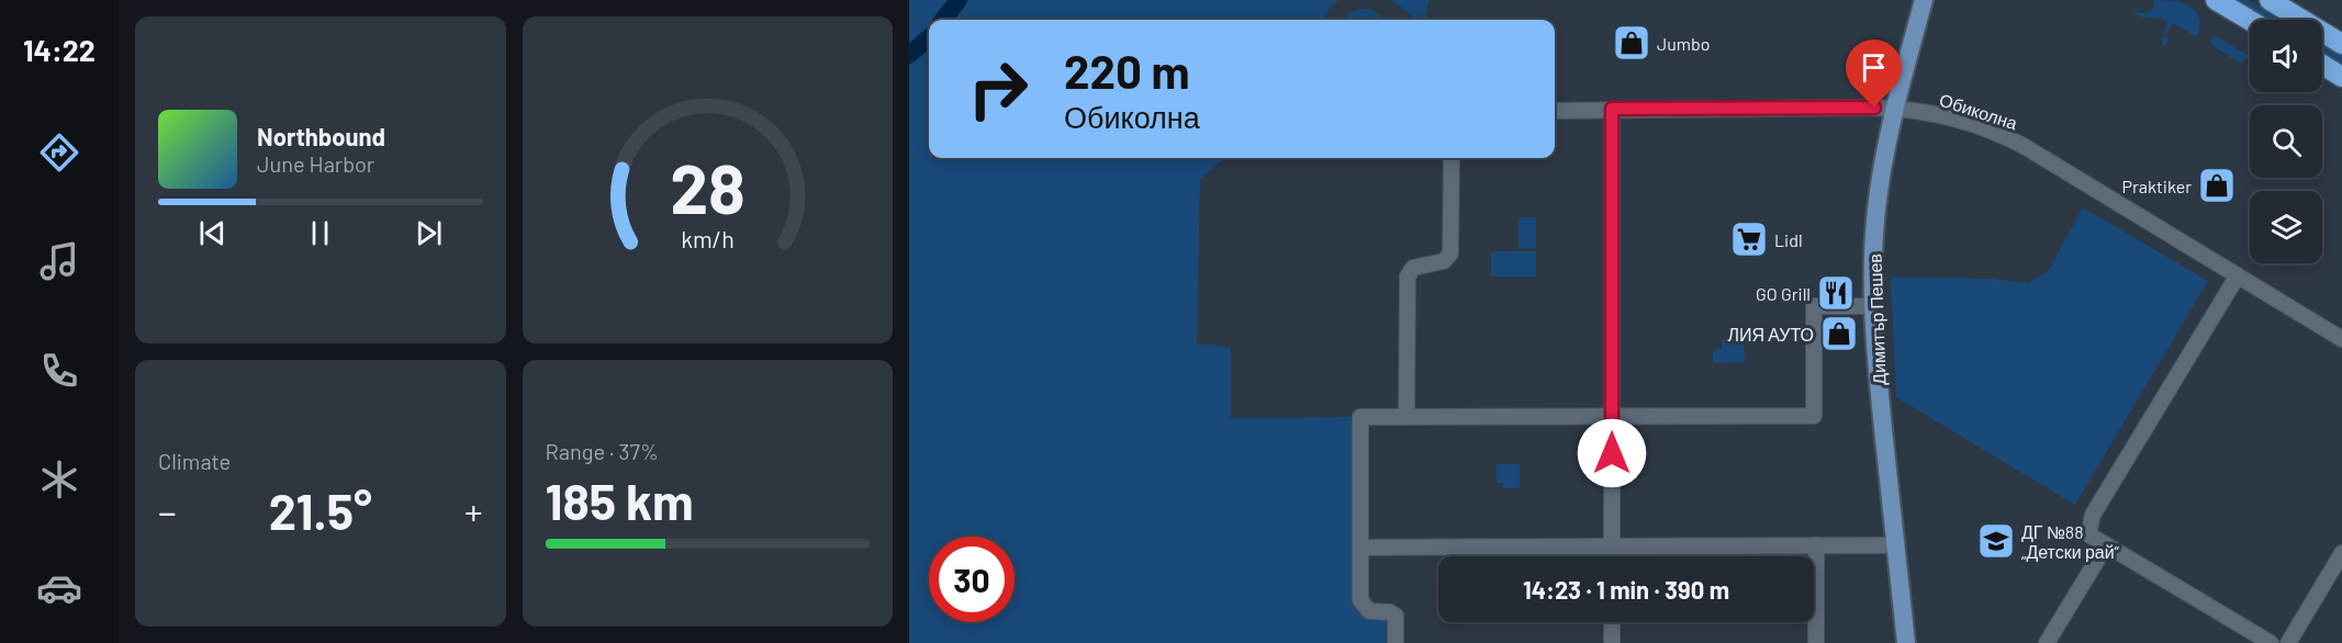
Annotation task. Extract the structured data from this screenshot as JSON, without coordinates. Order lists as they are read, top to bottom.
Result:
{
  "streets": {
    "main road": ["Димитър Пешев"],
    "street": ["Обиколна"]
  },
  "crossings": [
    ["Обиколна", "Димитър Пешев"]
  ],
  "places": {
    "shop": ["Jumbo", "Praktiker", "ЛИЯ АУТО"],
    "supermarket": ["Lidl"],
    "restaurant": ["GO Grill"],
    "school or university": ["ДГ №88 „Детски рай“"]
  },
  "page": {
    "tabs": "14:22",
    "turn": ["220 m", "Обиколна"],
    "song": ["Northbound", "June Harbor"],
    "tile": [
      "Climate",
      ["Range · 37%", "185 km"]
    ],
    "heat": ["−", "21.5°", "+"],
    "limit": "30",
    "trip": "14:23 · 1 min · 390 m",
    "gauge": ["28", "km/h"]
  }
}
